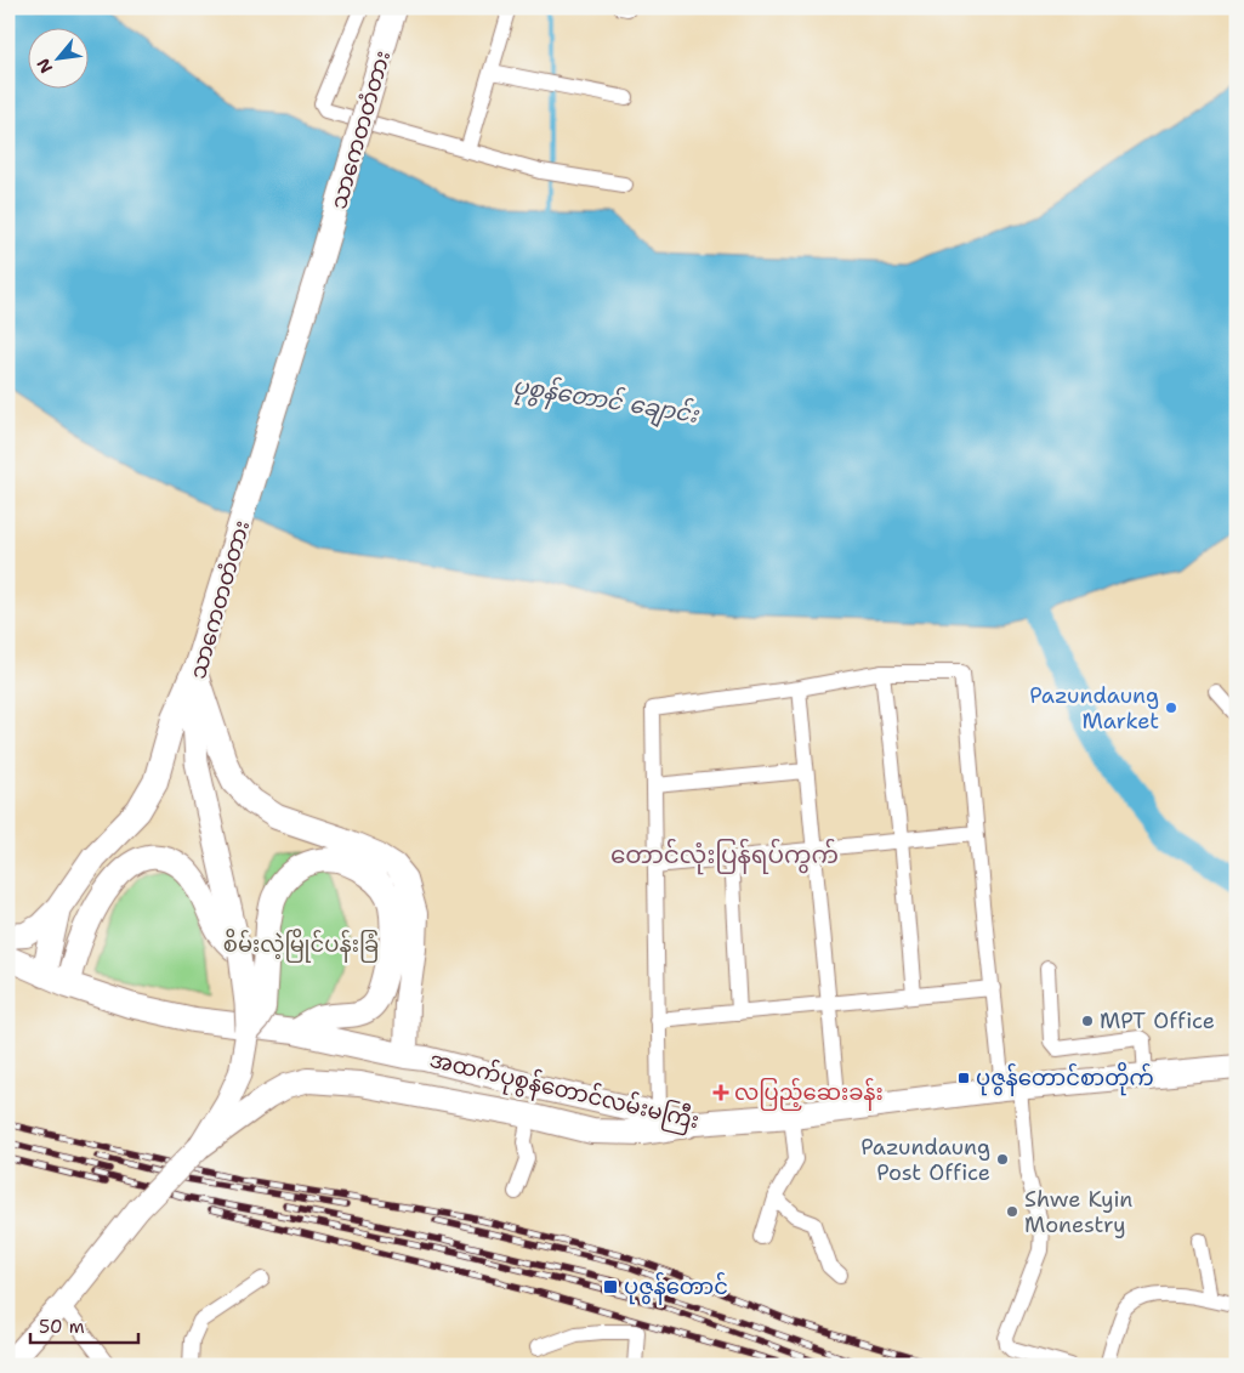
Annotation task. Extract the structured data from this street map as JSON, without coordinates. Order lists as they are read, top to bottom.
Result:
{
  "streets": {
    "main road": ["သာကေတတံတား", "အထက်ပုစွန်တောင်လမ်းမကြီး"]
  },
  "districts": ["တောင်လုံးပြန်ရပ်ကွက်"],
  "water": ["ပုစွန်တောင် ချောင်း"],
  "parks": ["စိမ်းလဲ့မြိုင်ပန်းခြံ"],
  "places": {
    "other": [
      "Pazundaung Market",
      "MPT Office",
      "Pazundaung Post Office",
      "Shwe Kyin Monestry"
    ],
    "transit": ["ပုဇွန်တောင်စာတိုက်", "ပုဇွန်တောင်"],
    "health": ["လပြည့်ဆေးခန်း"]
  },
  "scale_bar": "50 m",
  "north": "bottom left"
}
